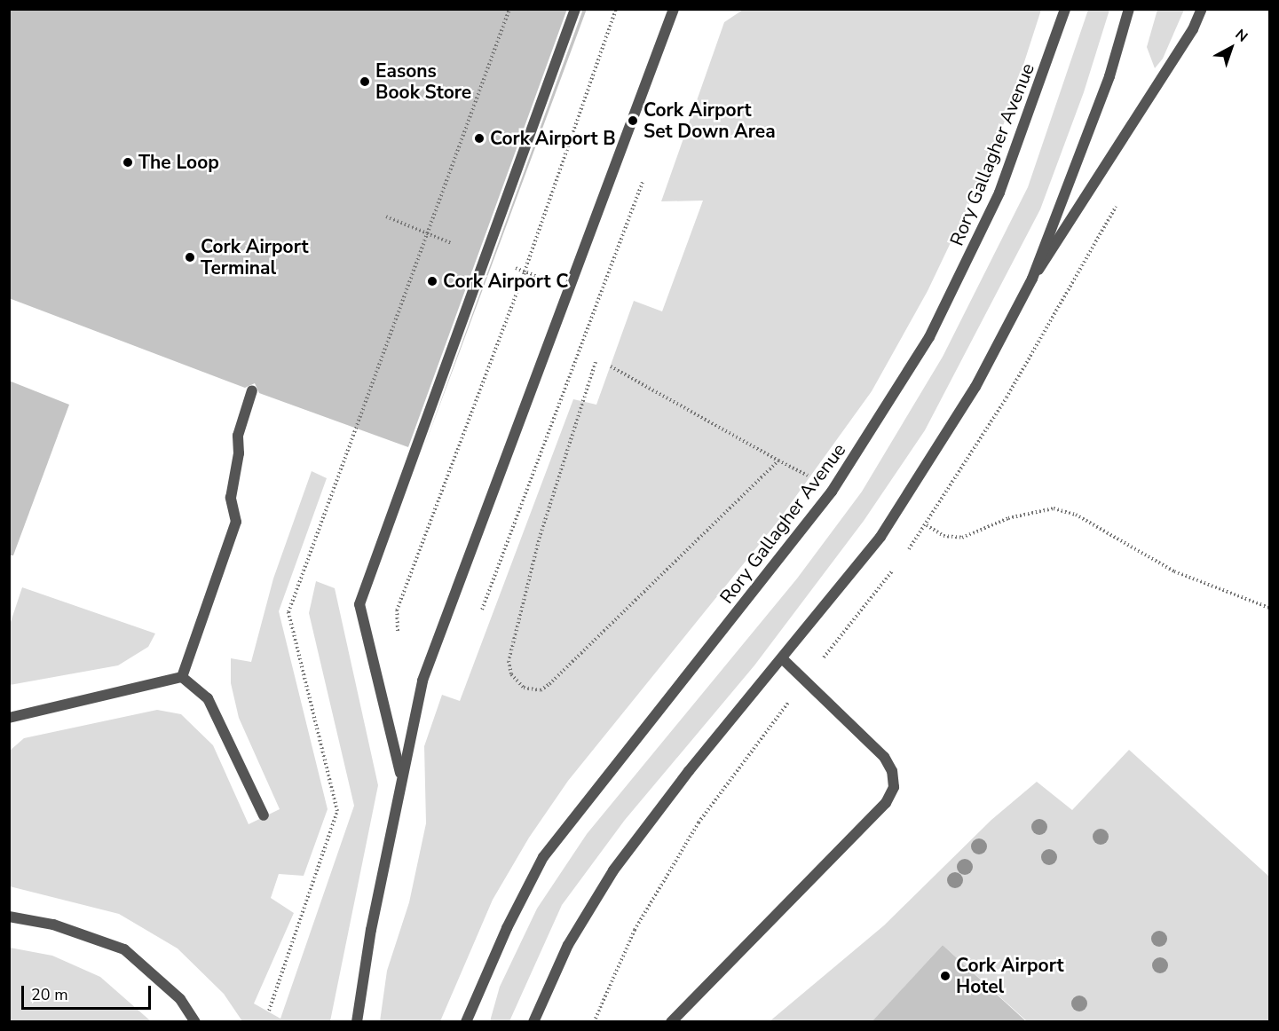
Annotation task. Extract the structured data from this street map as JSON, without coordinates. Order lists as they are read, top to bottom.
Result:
{
  "streets": {
    "street": ["Rory Gallagher Avenue"]
  },
  "places": [
    "Easons Book Store",
    "Cork Airport Set Down Area",
    "Cork Airport B",
    "The Loop",
    "Cork Airport Terminal",
    "Cork Airport C",
    "Cork Airport Hotel"
  ],
  "scale_bar": "20 m",
  "north": "top right"
}
